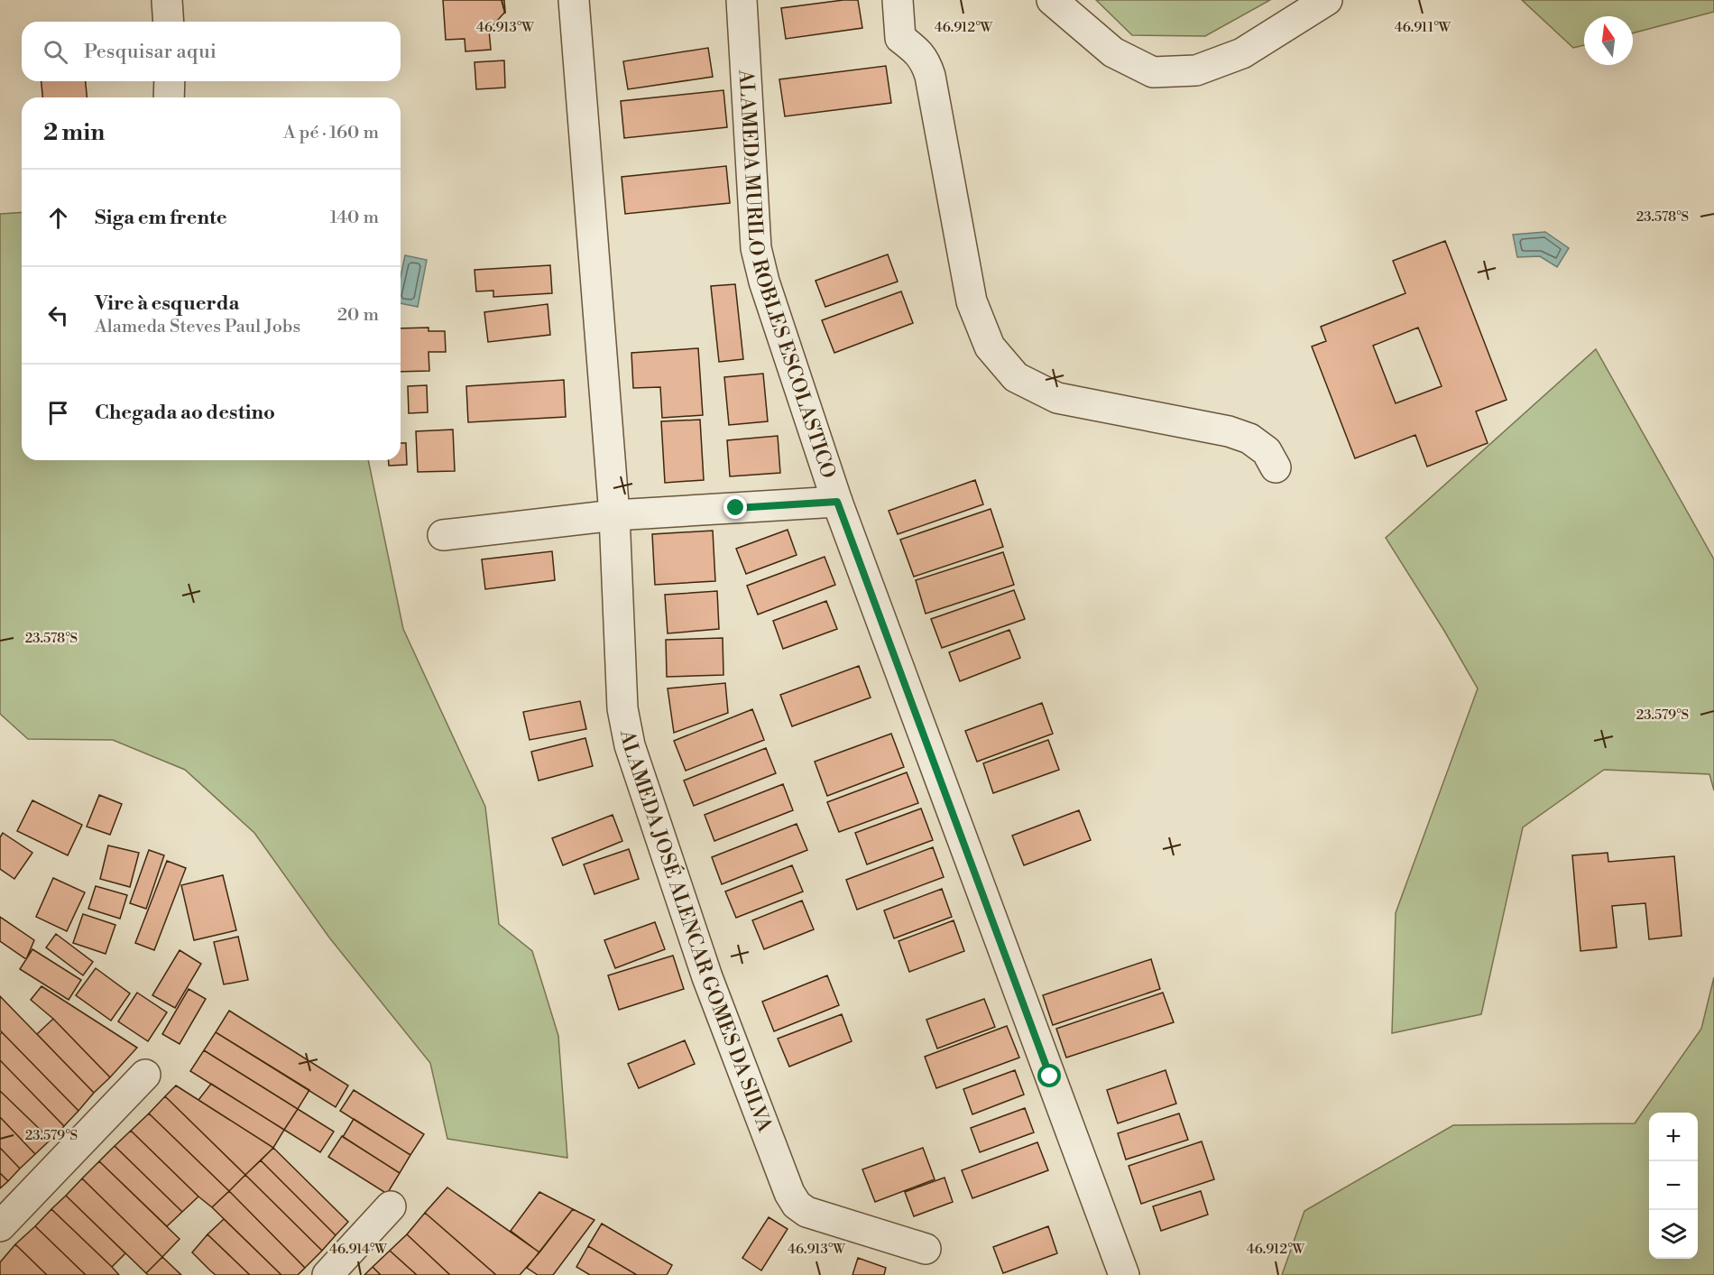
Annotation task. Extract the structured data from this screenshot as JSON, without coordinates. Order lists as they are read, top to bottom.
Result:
{
  "streets": {
    "street": ["ALAMEDA MURILO ROBLES ESCOLASTICO", "ALAMEDA JOSÉ ALENCAR GOMES DA SILVA"]
  },
  "north": "top",
  "page": {
    "search": "Pesquisar aqui",
    "heading": ["2 min", "A pé · 160 m"],
    "list": [
      ["Siga em frente", "140 m"],
      ["Vire à esquerda", "Alameda Steves Paul Jobs", "20 m"],
      "Chegada ao destino"
    ],
    "map_buttons": ["+", "−"]
  },
  "coordinates": [
    "46.913°W",
    "46.912°W",
    "46.911°W",
    "23.578°S",
    "23.579°S",
    "46.914°W"
  ]
}
